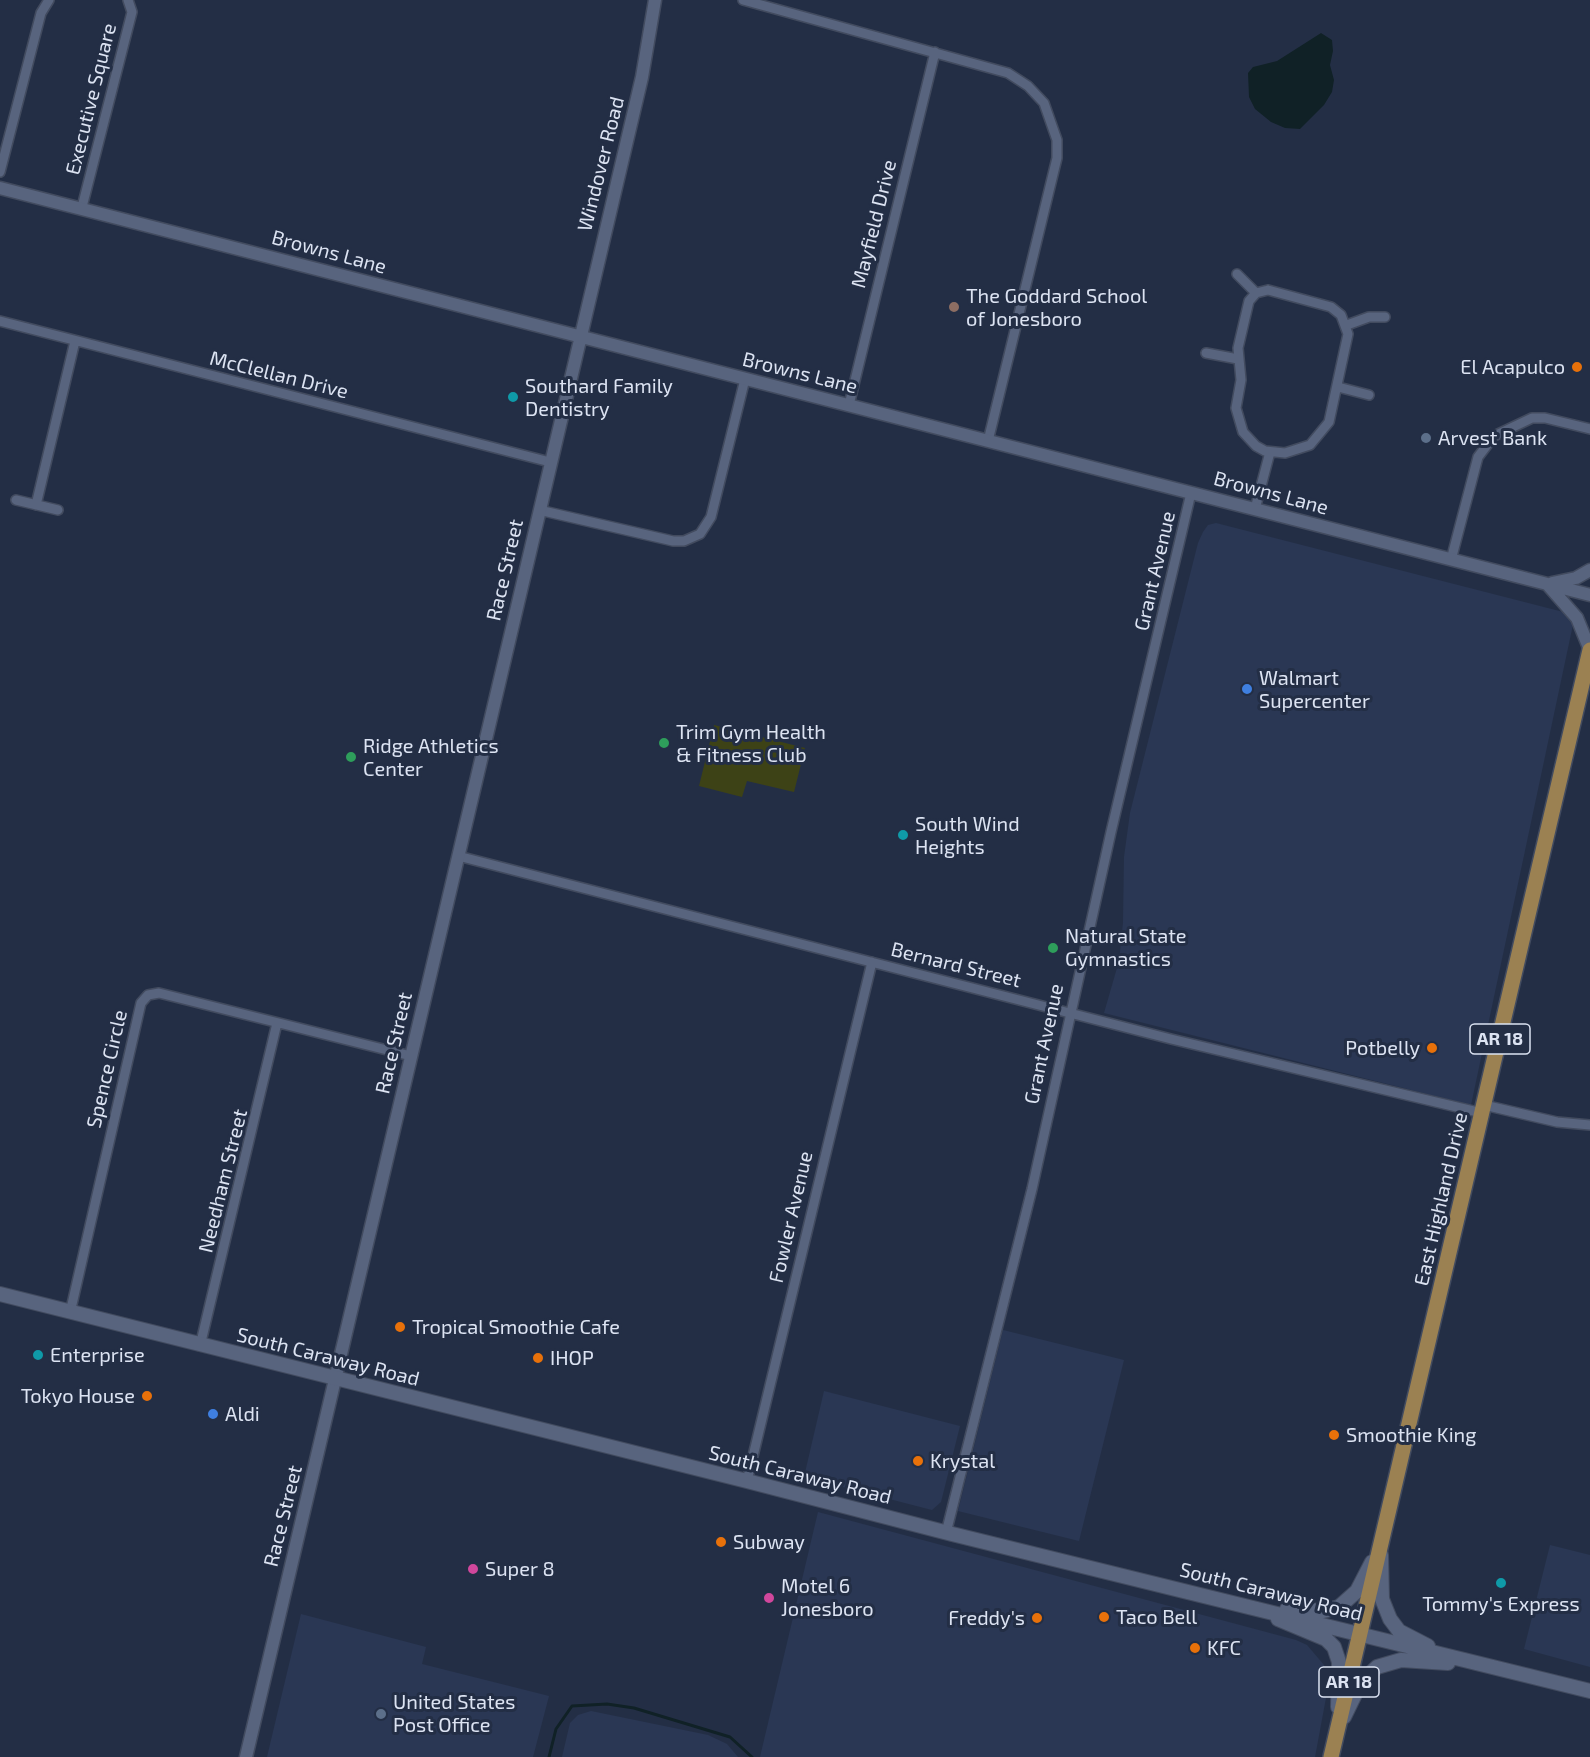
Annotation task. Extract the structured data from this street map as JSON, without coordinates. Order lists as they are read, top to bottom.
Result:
{
  "streets": {
    "main road": ["AR 18", "East Highland Drive", "South Caraway Road"],
    "street": [
      "Executive Square",
      "Windover Road",
      "Mayfield Drive",
      "Browns Lane",
      "McClellan Drive",
      "Race Street",
      "Grant Avenue",
      "Bernard Street",
      "Spence Circle",
      "Needham Street",
      "Fowler Avenue"
    ]
  },
  "crossings": [
    ["Executive Square", "Browns Lane"],
    ["Windover Road", "Browns Lane"],
    ["Windover Road", "Race Street"],
    ["Mayfield Drive", "Browns Lane"],
    ["Browns Lane", "Race Street"],
    ["Browns Lane", "Grant Avenue"],
    ["McClellan Drive", "Race Street"],
    ["Race Street", "Bernard Street"],
    ["Race Street", "Spence Circle"],
    ["Race Street", "South Caraway Road"],
    ["Grant Avenue", "Bernard Street"],
    ["Grant Avenue", "South Caraway Road"],
    ["Bernard Street", "East Highland Drive"],
    ["Bernard Street", "Fowler Avenue"],
    ["Spence Circle", "Needham Street"],
    ["Spence Circle", "South Caraway Road"],
    ["Needham Street", "South Caraway Road"],
    ["East Highland Drive", "South Caraway Road"],
    ["Fowler Avenue", "South Caraway Road"]
  ],
  "places": [
    "The Goddard School of Jonesboro",
    "El Acapulco",
    "Southard Family Dentistry",
    "Arvest Bank",
    "Walmart Supercenter",
    "Trim Gym Health & Fitness Club",
    "Ridge Athletics Center",
    "South Wind Heights",
    "Natural State Gymnastics",
    "Potbelly",
    "Tropical Smoothie Cafe",
    "Enterprise",
    "IHOP",
    "Tokyo House",
    "Aldi",
    "Smoothie King",
    "Krystal",
    "Subway",
    "Super 8",
    "Tommy's Express",
    "Motel 6 Jonesboro",
    "Taco Bell",
    "Freddy's",
    "KFC",
    "United States Post Office"
  ]
}
